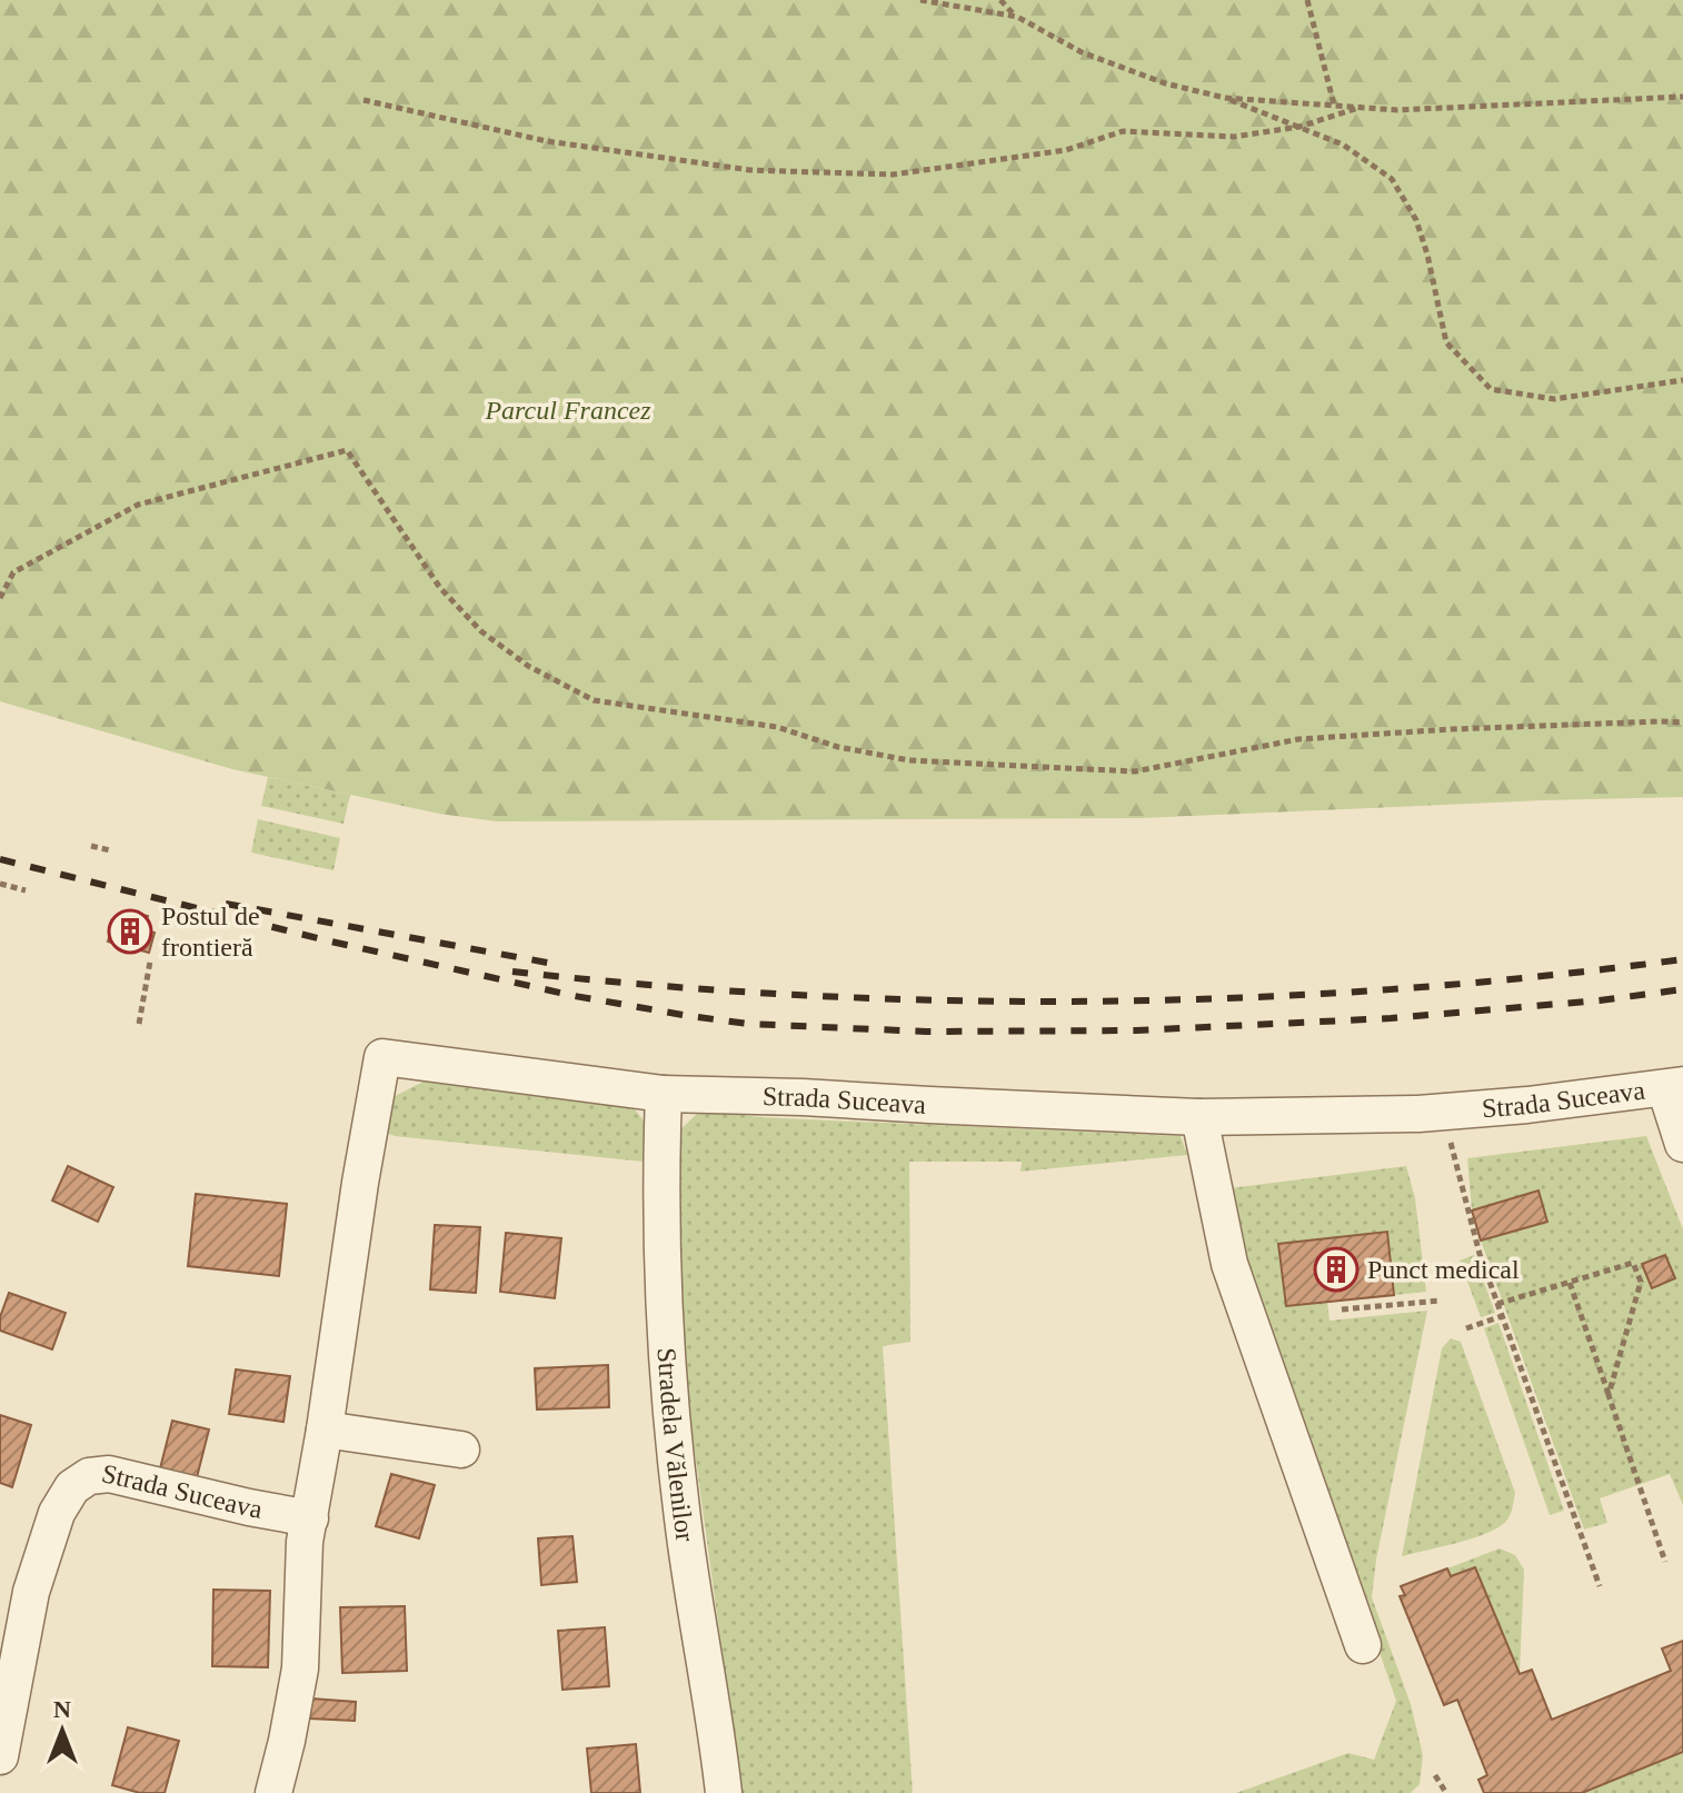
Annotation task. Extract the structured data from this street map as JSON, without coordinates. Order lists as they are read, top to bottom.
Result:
{
  "streets": {
    "street": ["Strada Suceava", "Stradela Vălenilor"]
  },
  "crossings": [
    ["Strada Suceava", "Stradela Vălenilor"]
  ],
  "parks": ["Parcul Francez"],
  "places": {
    "building": ["Postul de frontieră", "Punct medical"]
  },
  "north": "top"
}
